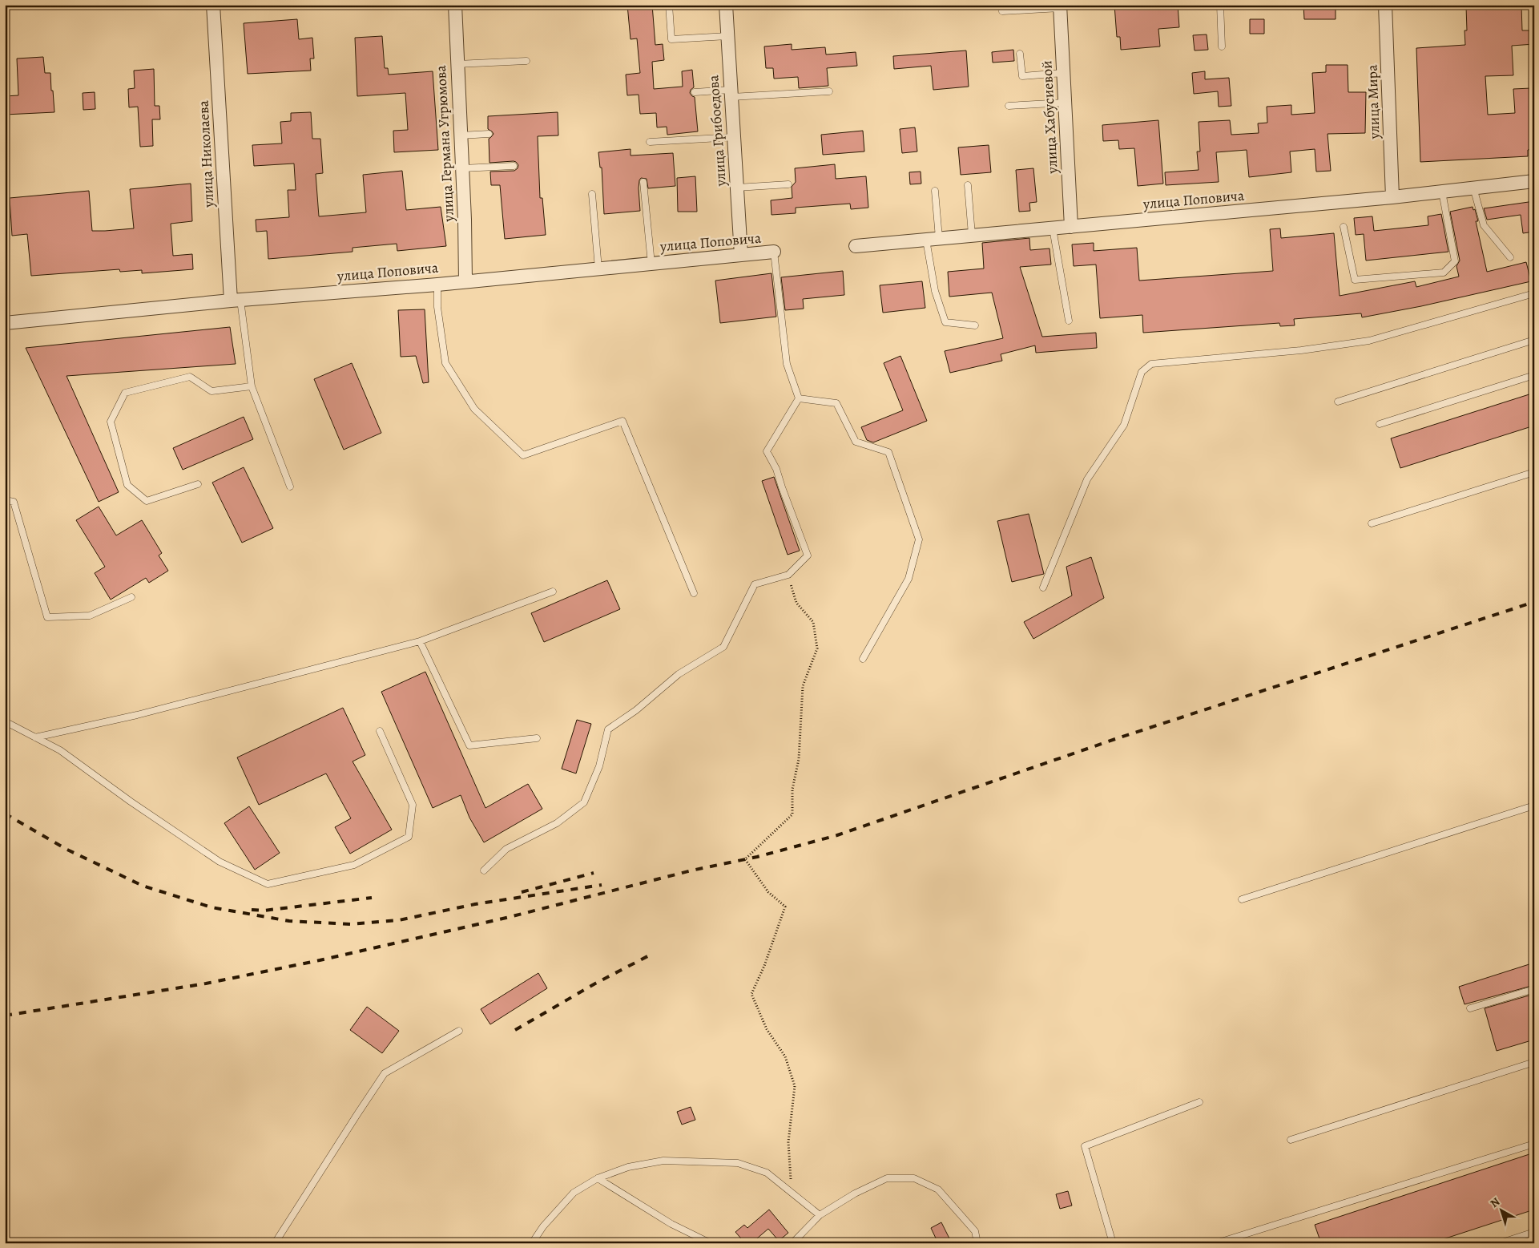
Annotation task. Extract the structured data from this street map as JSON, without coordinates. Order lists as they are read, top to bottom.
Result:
{
  "streets": {
    "street": [
      "улица Мира",
      "улица Хабусиевой",
      "улица Грибоедова",
      "улица Германа Угрюмова",
      "улица Николаева",
      "улица Поповича"
    ]
  },
  "crossings": [
    ["улица Мира", "улица Поповича"],
    ["улица Хабусиевой", "улица Поповича"],
    ["улица Грибоедова", "улица Поповича"],
    ["улица Германа Угрюмова", "улица Поповича"],
    ["улица Николаева", "улица Поповича"]
  ],
  "north": "top left"
}
